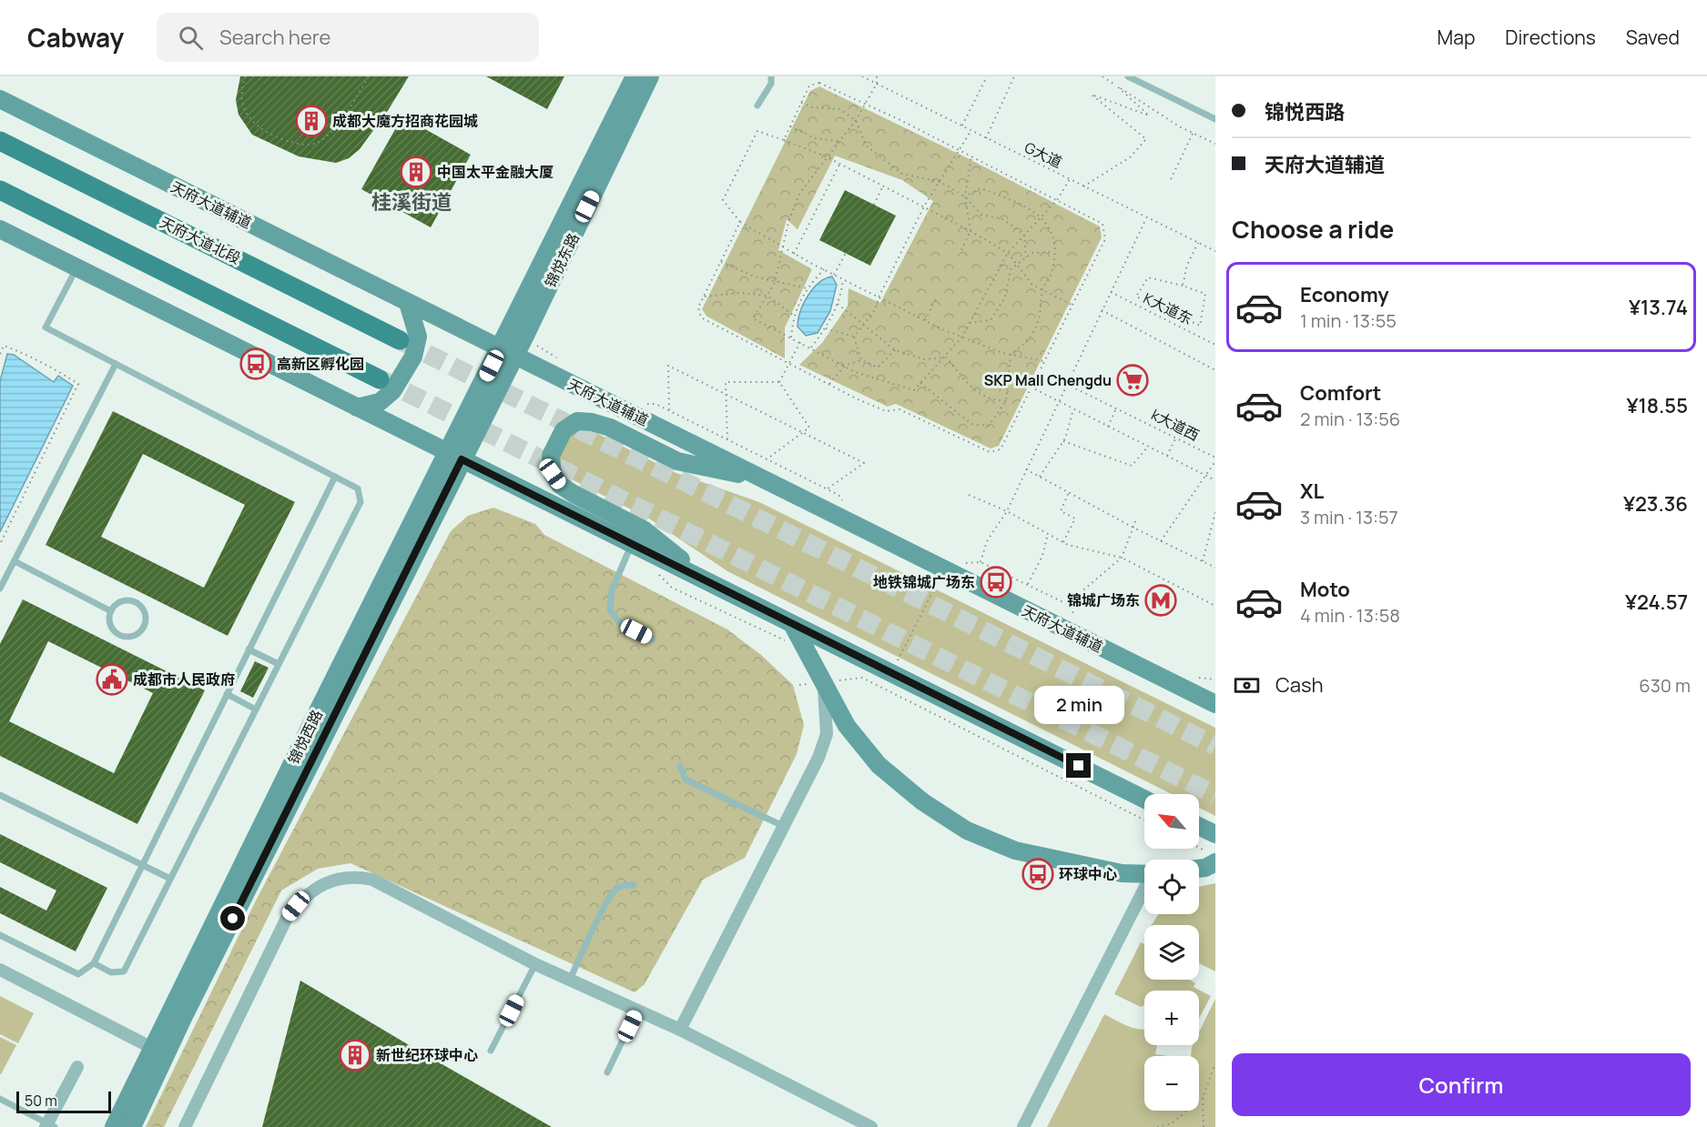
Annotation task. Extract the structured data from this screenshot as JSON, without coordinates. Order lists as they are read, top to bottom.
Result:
{
  "streets": {
    "main road": ["天府大道北段"],
    "street": ["天府大道辅道", "锦悦东路", "锦悦西路"],
    "path": ["G大道", "K大道东", "k大道西"]
  },
  "crossings": [
    ["天府大道辅道", "锦悦东路"],
    ["天府大道辅道", "锦悦西路"],
    ["锦悦东路", "锦悦西路"]
  ],
  "districts": ["桂溪街道"],
  "places": {
    "building": ["成都大魔方招商花园城", "中国太平金融大厦", "新世纪环球中心"],
    "bus stop": ["高新区孵化园", "地铁锦城广场东", "环球中心"],
    "supermarket": ["SKP Mall Chengdu"],
    "metro station": ["锦城广场东"],
    "public building": ["成都市人民政府"]
  },
  "scale_bar": "50 m",
  "north": "top left",
  "page": {
    "header": "Cabway",
    "search": "Search here",
    "nav": ["Map", "Directions", "Saved"],
    "banner": ["锦悦西路", "天府大道辅道"],
    "heading": "Choose a ride",
    "list": [
      {
        "name": "Economy",
        "note": "1 min · 13:55",
        "value": "¥13.74"
      },
      {
        "name": "Comfort",
        "note": "2 min · 13:56",
        "value": "¥18.55"
      },
      {
        "name": "XL",
        "note": "3 min · 13:57",
        "value": "¥23.36"
      },
      {
        "name": "Moto",
        "note": "4 min · 13:58",
        "value": "¥24.57"
      }
    ],
    "pay": ["Cash", "630 m"],
    "bubble": "2 min",
    "map_buttons": ["+", "−"],
    "buttons": "Confirm",
    "scale": "50 m"
  }
}
